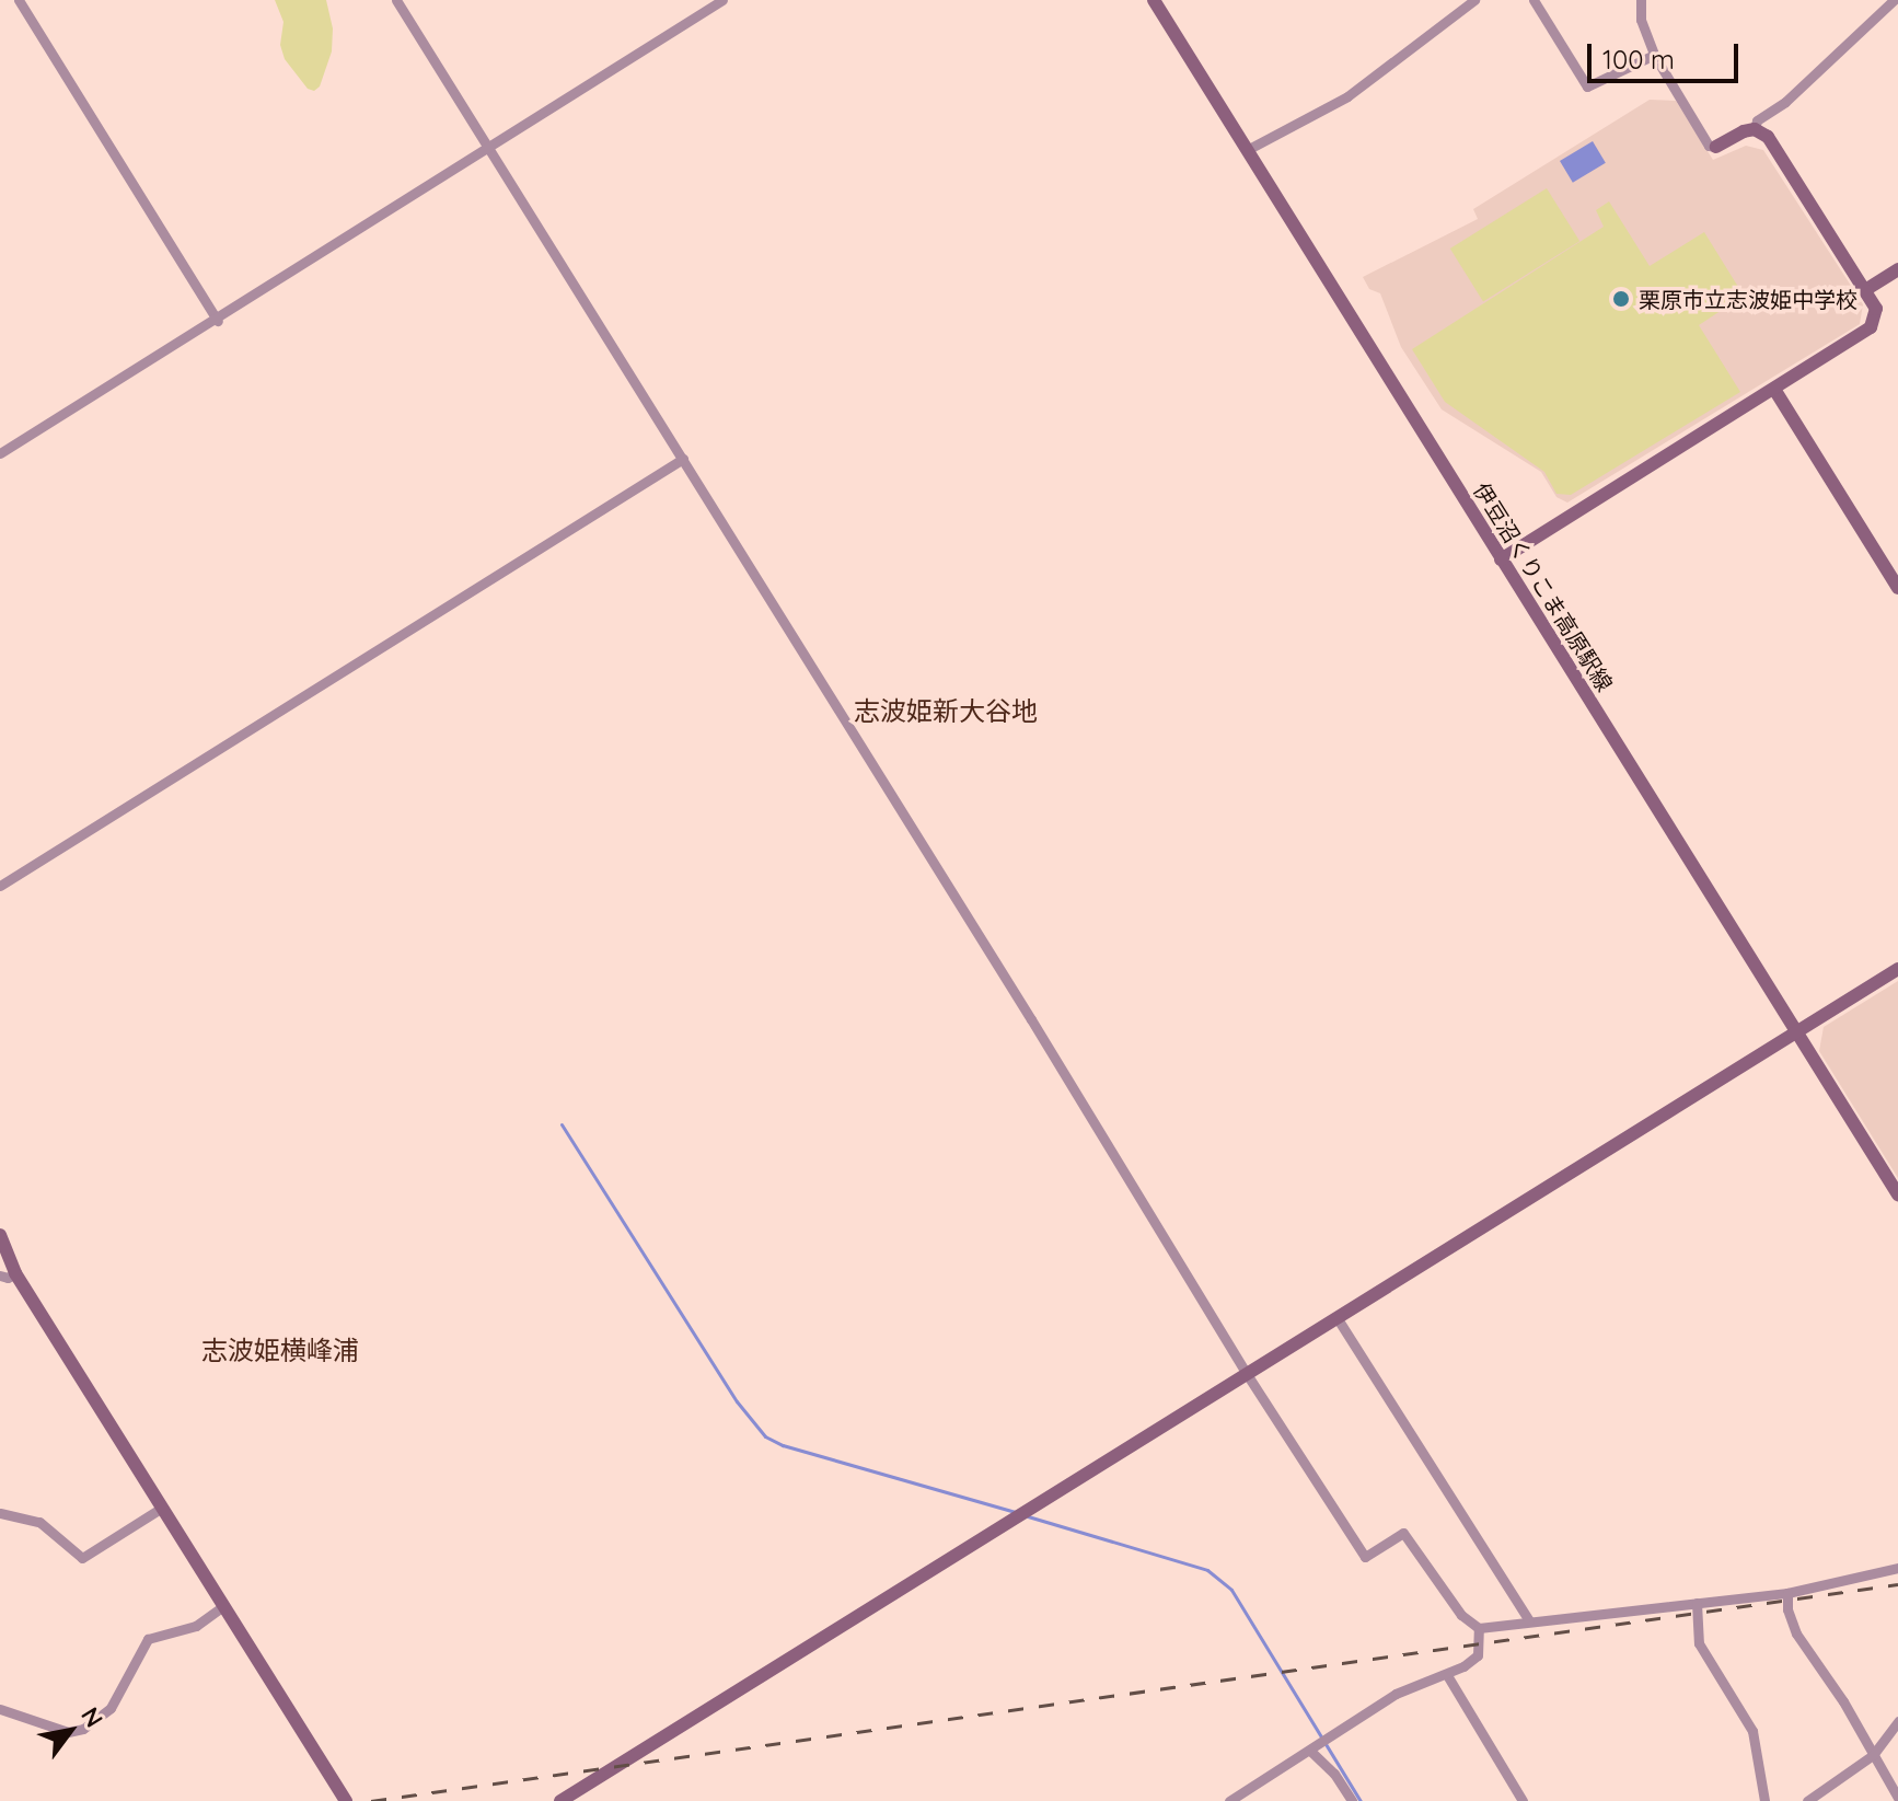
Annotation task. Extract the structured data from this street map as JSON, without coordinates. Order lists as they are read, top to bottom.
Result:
{
  "streets": {
    "street": ["伊豆沼くりこま高原駅線"]
  },
  "districts": ["志波姫新大谷地", "志波姫横峰浦"],
  "places": ["栗原市立志波姫中学校"],
  "scale_bar": "100 m",
  "north": "top right"
}
